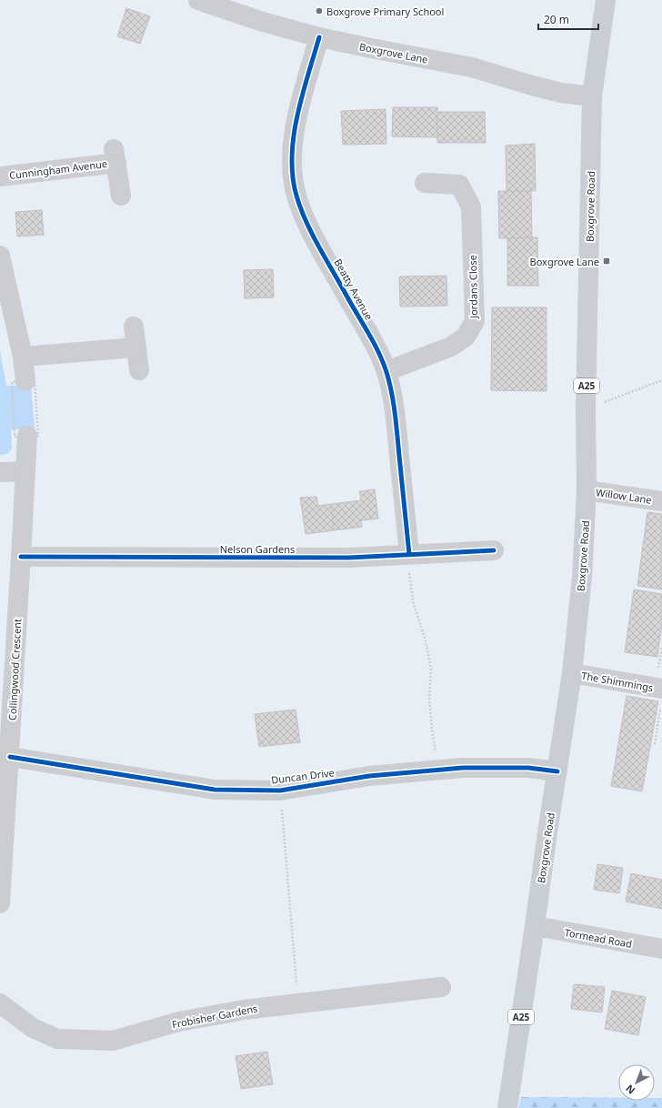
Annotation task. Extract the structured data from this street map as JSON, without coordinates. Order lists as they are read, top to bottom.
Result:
{
  "streets": {
    "main road": ["Boxgrove Road", "A25"],
    "street": [
      "Boxgrove Lane",
      "Cunningham Avenue",
      "Jordans Close",
      "Beatty Avenue",
      "Willow Lane",
      "Nelson Gardens",
      "Collingwood Crescent",
      "The Shimmings",
      "Duncan Drive",
      "Tormead Road",
      "Frobisher Gardens"
    ]
  },
  "crossings": [
    ["Boxgrove Lane", "Boxgrove Road"],
    ["Boxgrove Lane", "Beatty Avenue"],
    ["Boxgrove Road", "Willow Lane"],
    ["Boxgrove Road", "The Shimmings"],
    ["Boxgrove Road", "Duncan Drive"],
    ["Boxgrove Road", "Tormead Road"],
    ["Jordans Close", "Beatty Avenue"],
    ["Beatty Avenue", "Nelson Gardens"],
    ["Nelson Gardens", "Collingwood Crescent"],
    ["Collingwood Crescent", "Duncan Drive"]
  ],
  "places": {
    "other": ["Boxgrove Primary School"],
    "transit": ["Boxgrove Lane"]
  },
  "scale_bar": "20 m",
  "north": "bottom left"
}
